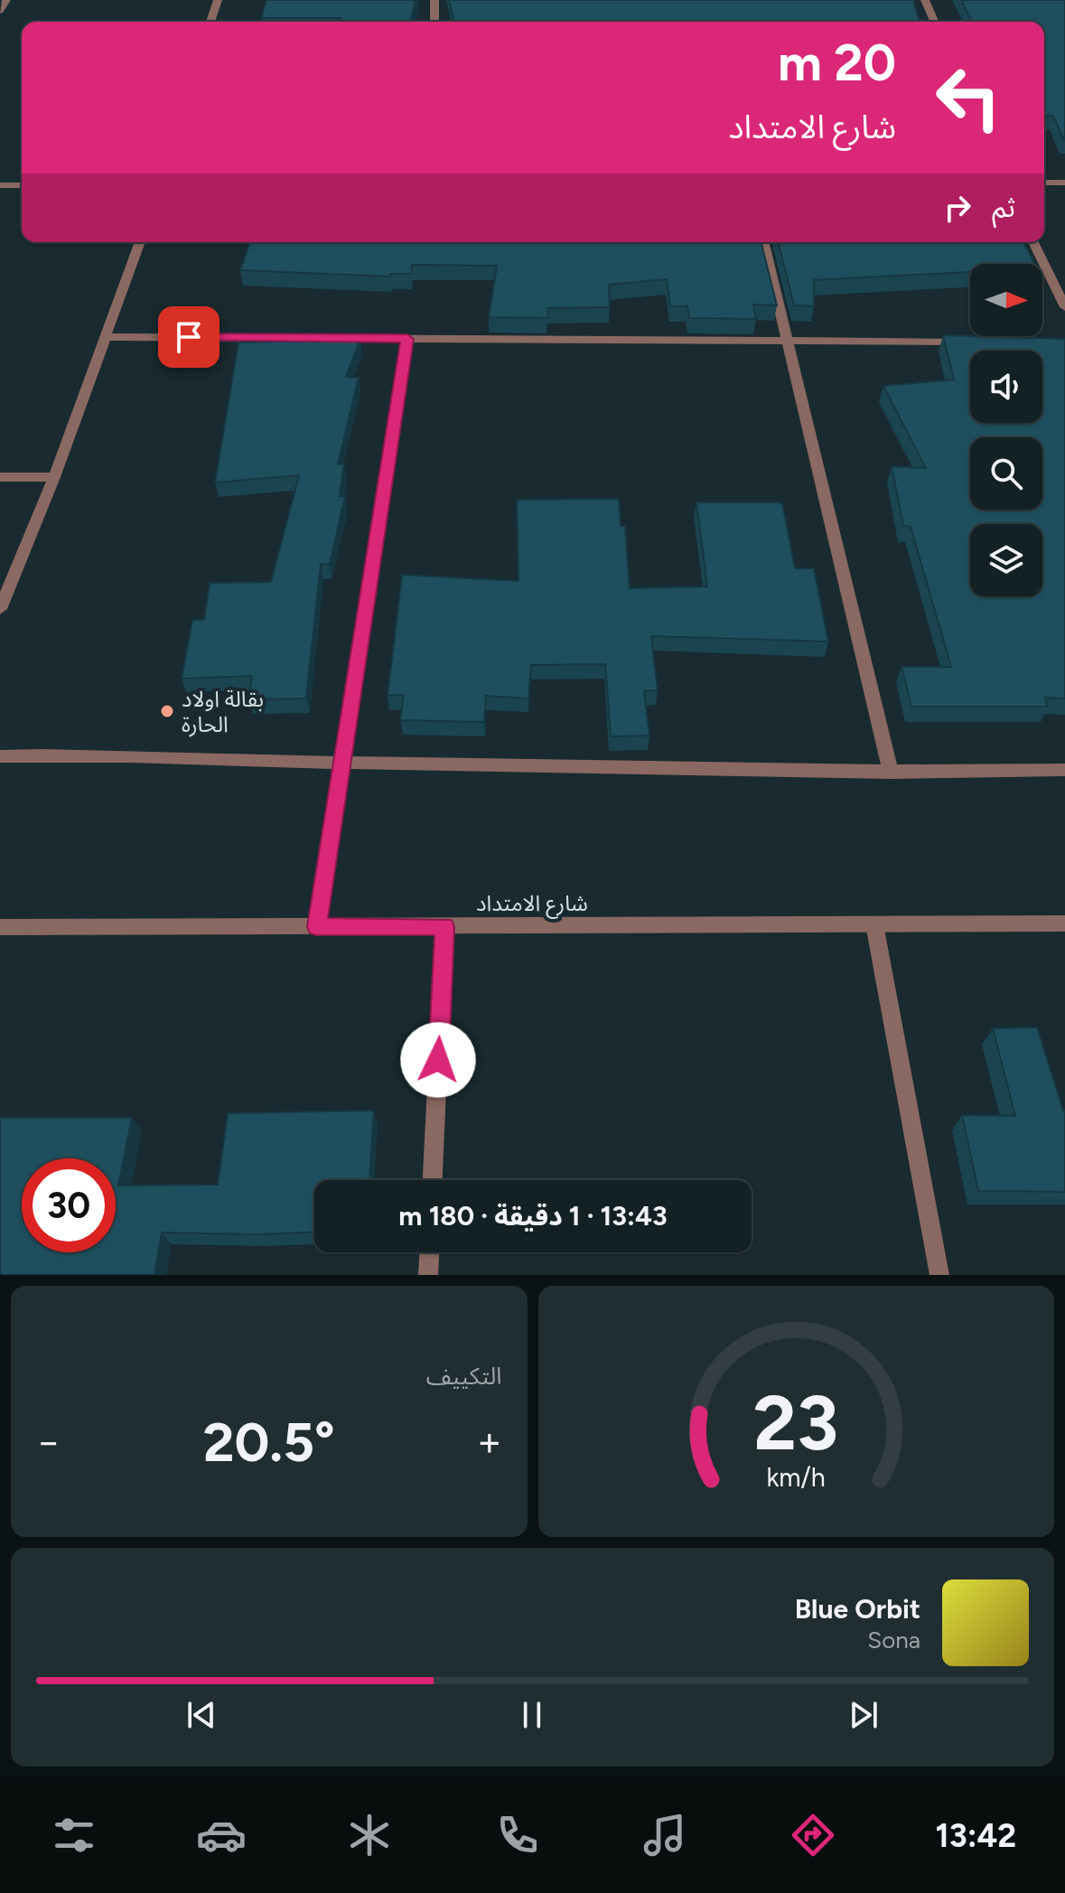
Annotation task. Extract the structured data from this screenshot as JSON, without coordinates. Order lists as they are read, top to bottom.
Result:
{
  "streets": {
    "street": ["شارع الامتداد"]
  },
  "places": ["بقالة اولاد الحارة"],
  "north": "right",
  "page": {
    "turn": ["20 m", "شارع الامتداد"],
    "then": "ثم",
    "limit": "30",
    "trip": "13:43 · 1 دقيقة · 180 m",
    "tile": "التكييف",
    "heat": ["−", "20.5°", "+"],
    "song": ["Blue Orbit", "Sona"],
    "tabs": "13:42",
    "gauge": ["23", "km/h"]
  }
}
